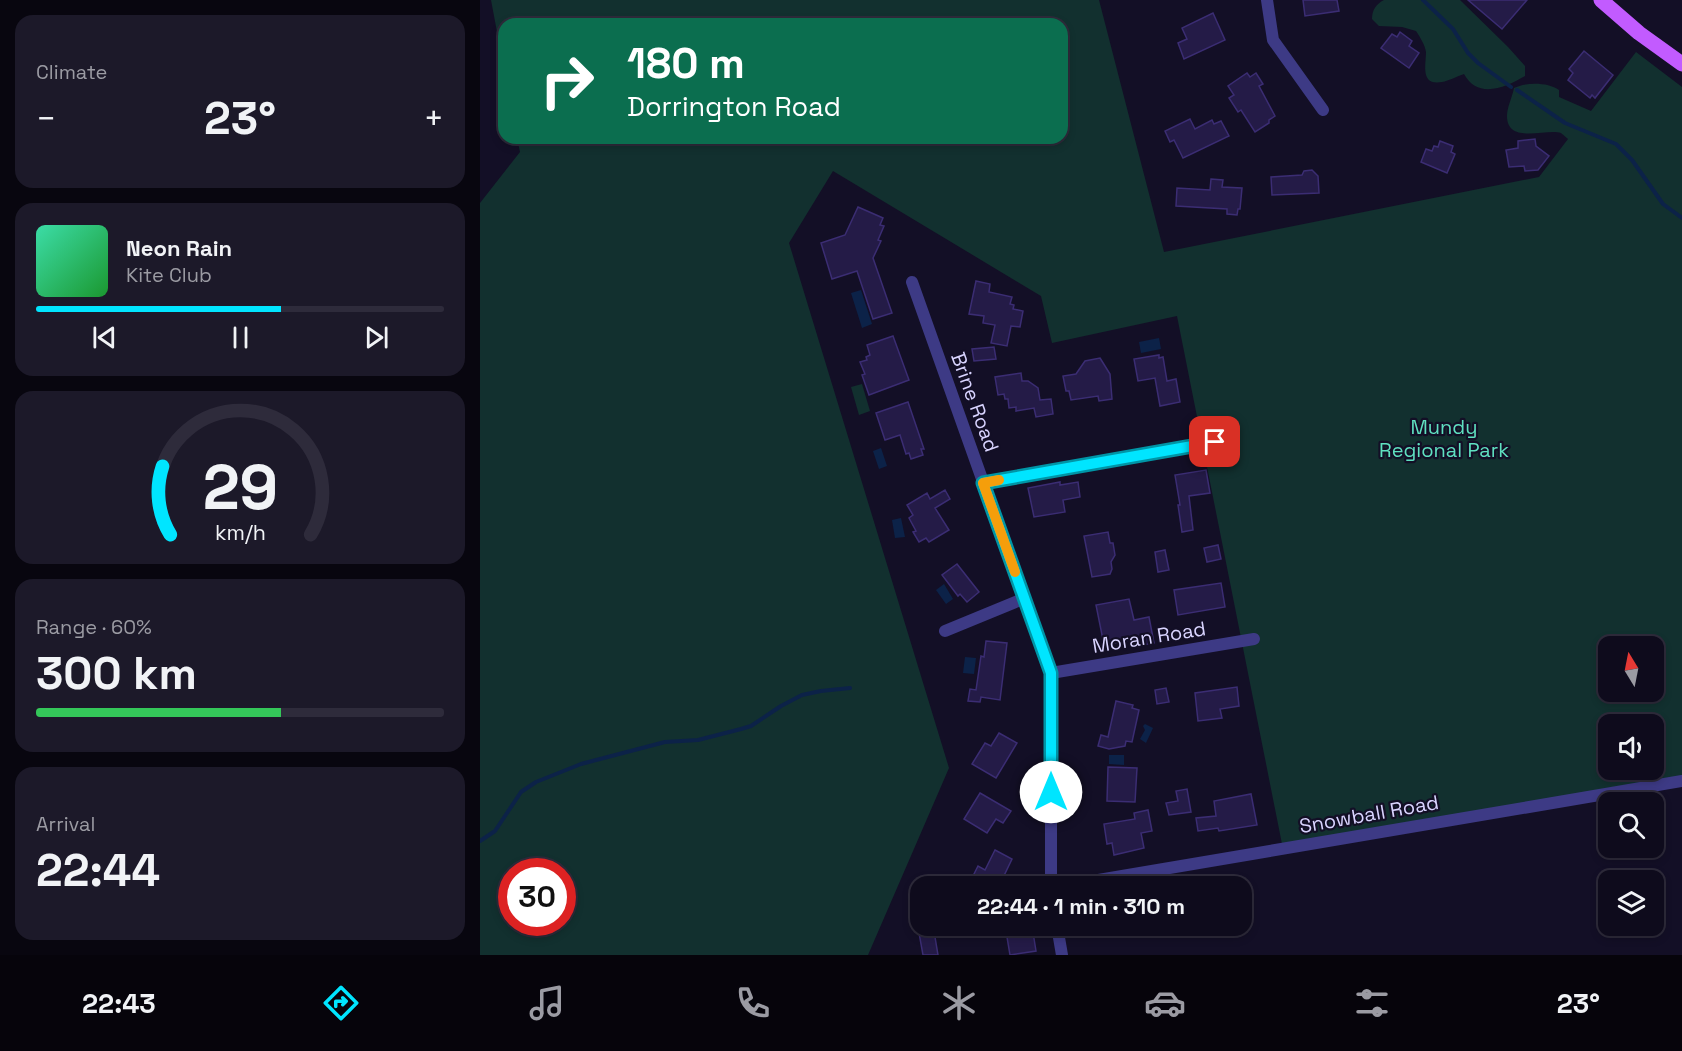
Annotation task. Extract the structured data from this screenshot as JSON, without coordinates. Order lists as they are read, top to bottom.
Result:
{
  "streets": {
    "street": ["Brine Road", "Moran Road", "Snowball Road"]
  },
  "crossings": [
    ["Brine Road", "Moran Road"]
  ],
  "parks": ["Mundy Regional Park"],
  "north": "top",
  "page": {
    "tile": [
      "Climate",
      ["Range · 60%", "300 km"],
      ["Arrival", "22:44"]
    ],
    "turn": ["180 m", "Dorrington Road"],
    "heat": ["−", "23°", "+"],
    "song": ["Neon Rain", "Kite Club"],
    "limit": "30",
    "trip": "22:44 · 1 min · 310 m",
    "tabs": ["22:43", "23°"],
    "gauge": ["29", "km/h"]
  }
}
